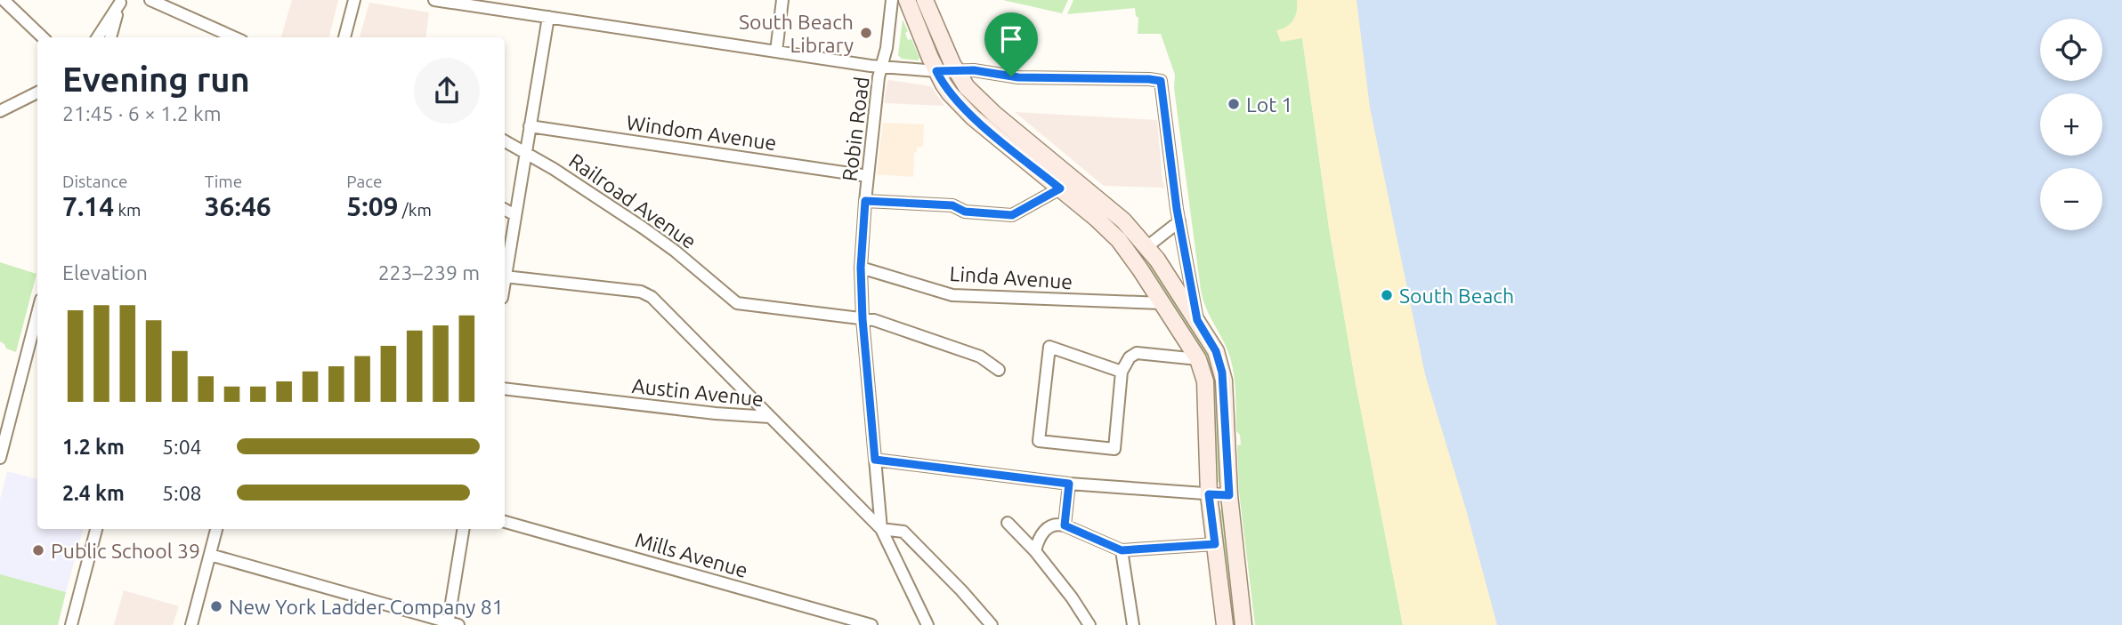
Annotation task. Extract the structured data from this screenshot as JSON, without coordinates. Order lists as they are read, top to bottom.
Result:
{
  "streets": {
    "street": [
      "Robin Road",
      "Windom Avenue",
      "Railroad Avenue",
      "Linda Avenue",
      "Austin Avenue",
      "Mills Avenue"
    ]
  },
  "crossings": [
    ["Robin Road", "Windom Avenue"],
    ["Robin Road", "Railroad Avenue"],
    ["Robin Road", "Linda Avenue"],
    ["Robin Road", "Austin Avenue"]
  ],
  "places": [
    "South Beach Library",
    "Lot 1",
    "South Beach",
    "Public School 39",
    "New York Ladder Company 81"
  ],
  "page": {
    "map_buttons": ["+", "−"],
    "heading": ["Evening run", "21:45 · 6 × 1.2 km"],
    "stats": [
      ["Distance", "7.14 km"],
      ["Time", "36:46"],
      ["Pace", "5:09 /km"]
    ],
    "chart": ["Elevation", "223–239 m"],
    "list": [
      {
        "name": "1.2 km",
        "note": "5:04"
      },
      {
        "name": "2.4 km",
        "note": "5:08"
      }
    ]
  }
}
